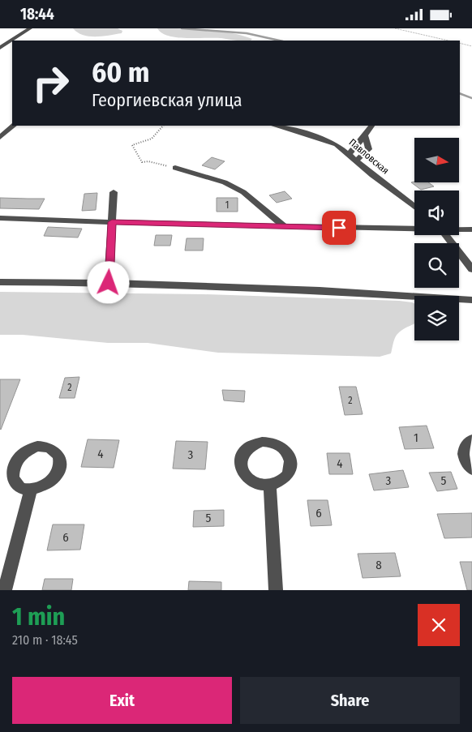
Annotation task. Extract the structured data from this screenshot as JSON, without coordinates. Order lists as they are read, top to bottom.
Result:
{
  "streets": {
    "street": ["Павловская"]
  },
  "house_numbers": [
    "1",
    "2",
    "2",
    "1",
    "4",
    "3",
    "4",
    "3",
    "5",
    "6",
    "5",
    "6",
    "8"
  ],
  "north": "right",
  "page": {
    "status": "18:44",
    "turn": ["60 m", "Георгиевская улица"],
    "heading": ["1 min", "210 m · 18:45"],
    "buttons": ["Exit", "Share"]
  }
}
